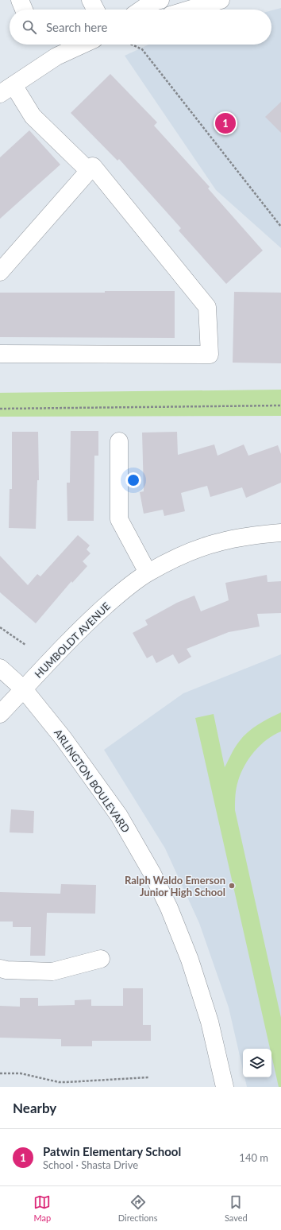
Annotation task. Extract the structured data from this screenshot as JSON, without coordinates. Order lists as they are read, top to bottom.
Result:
{
  "streets": {
    "street": ["HUMBOLDT AVENUE", "ARLINGTON BOULEVARD"]
  },
  "crossings": [
    ["HUMBOLDT AVENUE", "ARLINGTON BOULEVARD"]
  ],
  "places": ["Ralph Waldo Emerson Junior High School"],
  "page": {
    "search": "Search here",
    "pins": "1",
    "heading": "Nearby",
    "list": [
      {
        "mark": "1",
        "name": "Patwin Elementary School",
        "note": "School · Shasta Drive",
        "value": "140 m"
      }
    ],
    "nav": ["Map", "Directions", "Saved"]
  }
}
